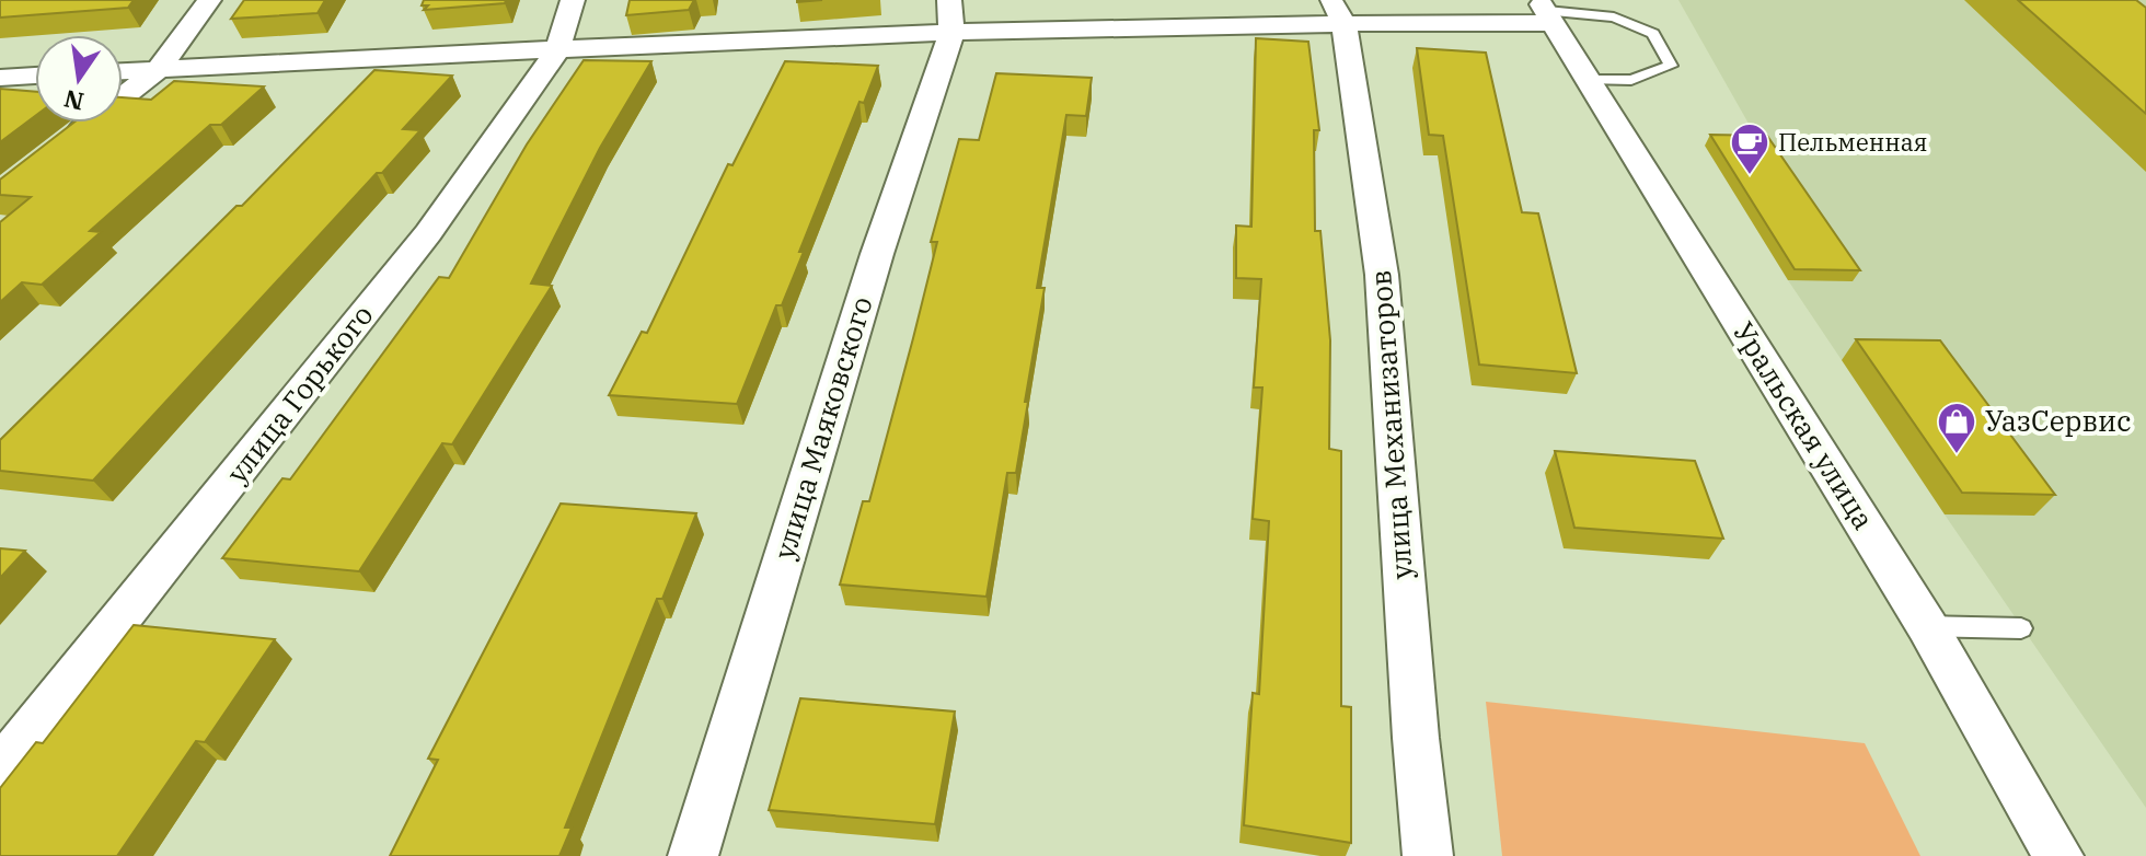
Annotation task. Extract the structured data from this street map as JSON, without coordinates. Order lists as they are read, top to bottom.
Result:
{
  "streets": {
    "street": [
      "улица Горького",
      "улица Механизаторов",
      "Уральская улица",
      "улица Маяковского"
    ]
  },
  "places": {
    "cafe": ["Пельменная"],
    "shop": ["УазСервис"]
  },
  "north": "bottom"
}
